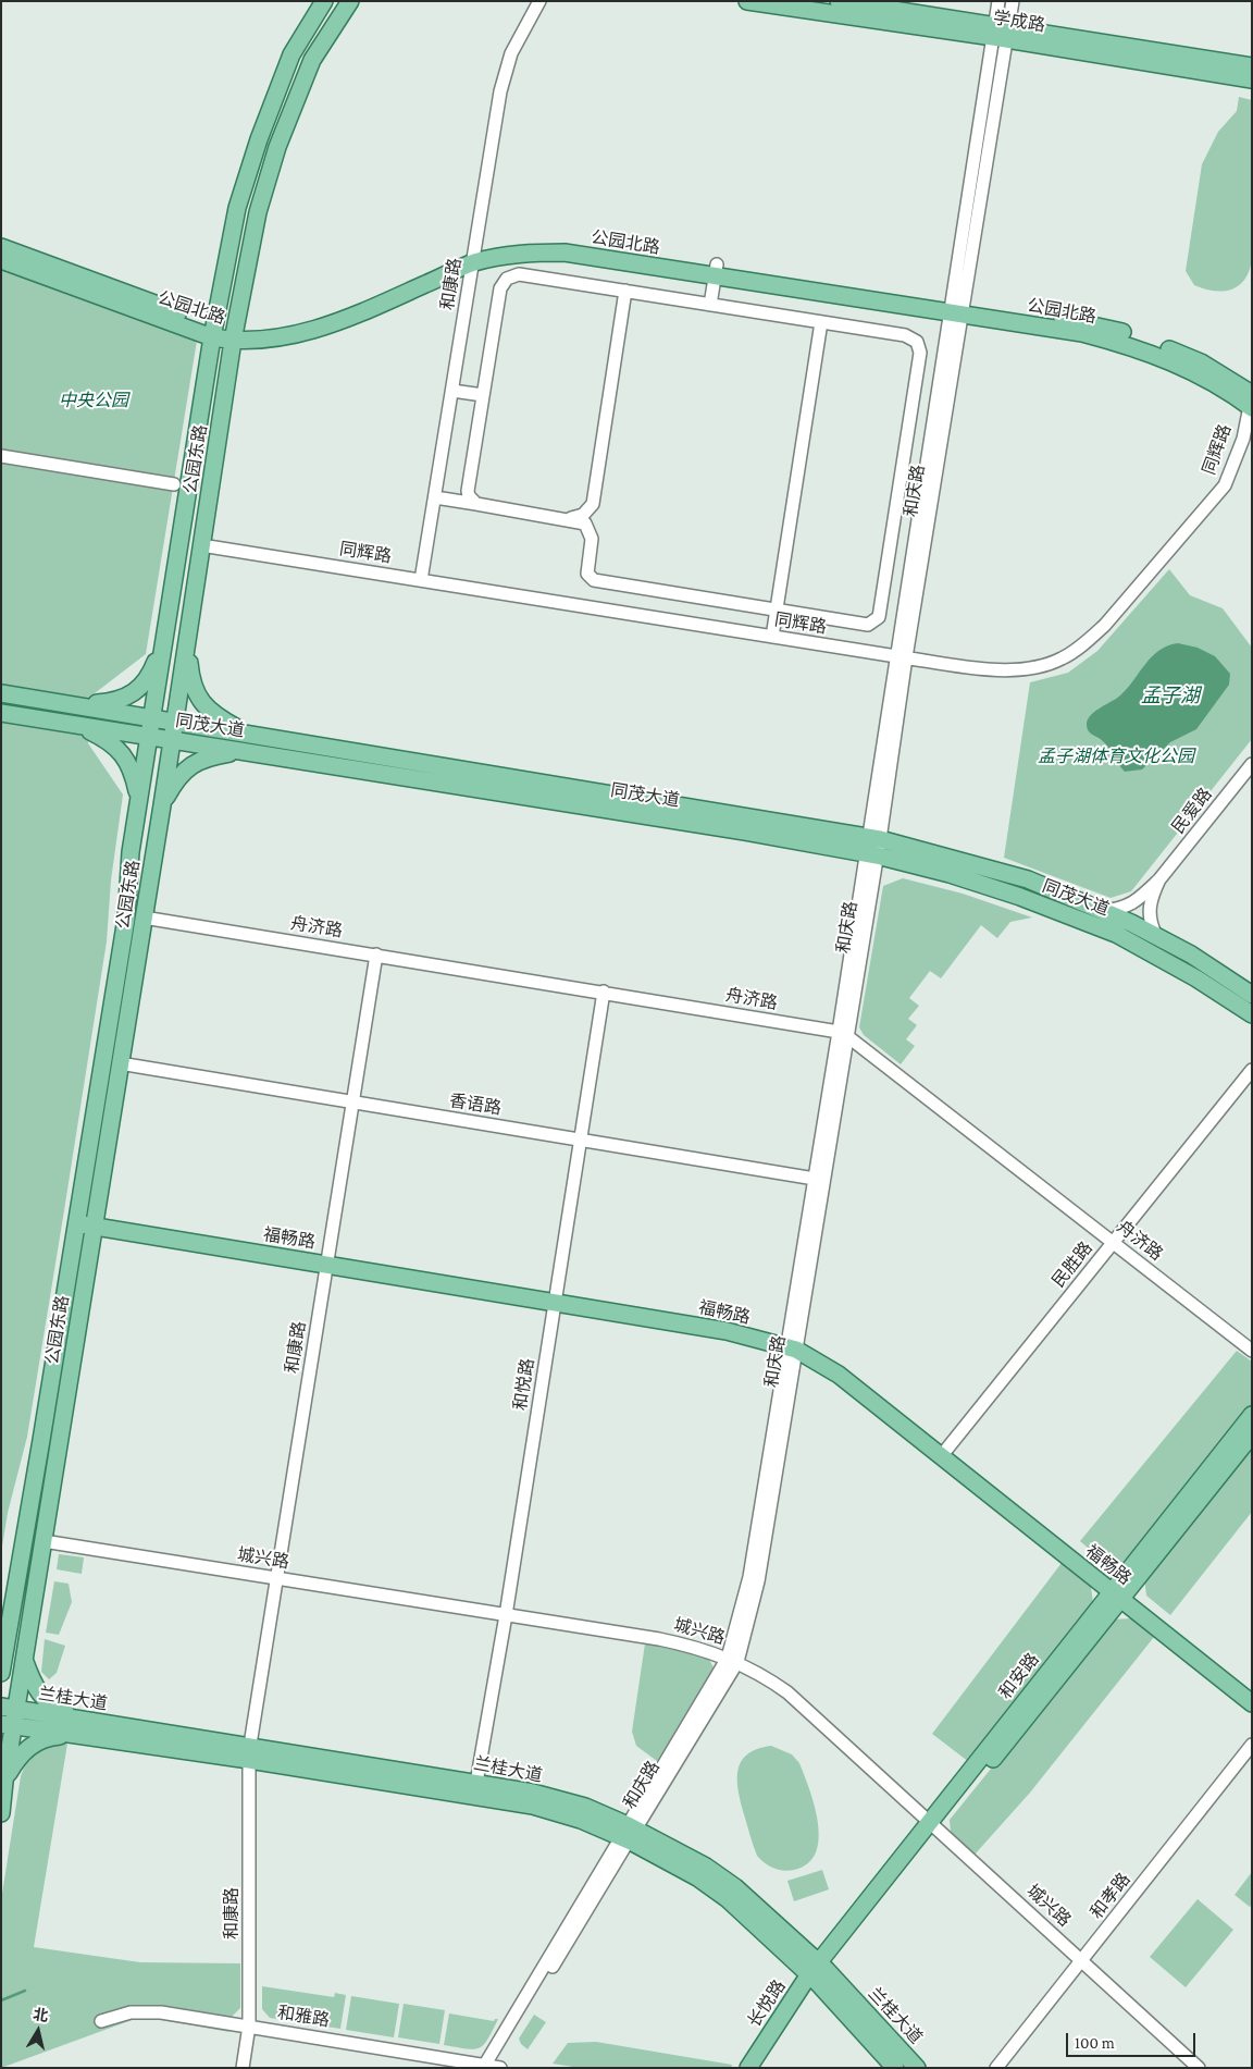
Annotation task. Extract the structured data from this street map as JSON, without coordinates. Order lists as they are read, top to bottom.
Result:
{
  "streets": {
    "main road": [
      "学成路",
      "公园北路",
      "公园东路",
      "同茂大道",
      "福畅路",
      "和安路",
      "兰桂大道",
      "长悦路"
    ],
    "street": [
      "和康路",
      "同辉路",
      "和庆路",
      "民爱路",
      "舟济路",
      "香语路",
      "民胜路",
      "和悦路",
      "城兴路",
      "和孝路",
      "和雅路"
    ]
  },
  "crossings": [
    ["学成路", "和庆路"],
    ["公园北路", "和康路"],
    ["公园北路", "同辉路"],
    ["公园北路", "公园东路"],
    ["公园北路", "和庆路"],
    ["和康路", "同辉路"],
    ["和康路", "舟济路"],
    ["和康路", "香语路"],
    ["和康路", "福畅路"],
    ["和康路", "城兴路"],
    ["和康路", "兰桂大道"],
    ["和康路", "和雅路"],
    ["同辉路", "公园东路"],
    ["同辉路", "和庆路"],
    ["公园东路", "同茂大道"],
    ["公园东路", "舟济路"],
    ["公园东路", "香语路"],
    ["公园东路", "福畅路"],
    ["公园东路", "城兴路"],
    ["公园东路", "兰桂大道"],
    ["和庆路", "同茂大道"],
    ["和庆路", "舟济路"],
    ["和庆路", "香语路"],
    ["和庆路", "福畅路"],
    ["和庆路", "城兴路"],
    ["和庆路", "兰桂大道"],
    ["和庆路", "和雅路"],
    ["舟济路", "民胜路"],
    ["舟济路", "和悦路"],
    ["香语路", "和悦路"],
    ["福畅路", "民胜路"],
    ["福畅路", "和悦路"],
    ["福畅路", "和安路"],
    ["和悦路", "城兴路"],
    ["和悦路", "兰桂大道"],
    ["城兴路", "和安路"],
    ["城兴路", "和孝路"],
    ["和安路", "兰桂大道"],
    ["和安路", "长悦路"],
    ["兰桂大道", "长悦路"]
  ],
  "water": ["孟子湖"],
  "parks": ["中央公园", "孟子湖体育文化公园"],
  "scale_bar": "100 m",
  "north": "top"
}
